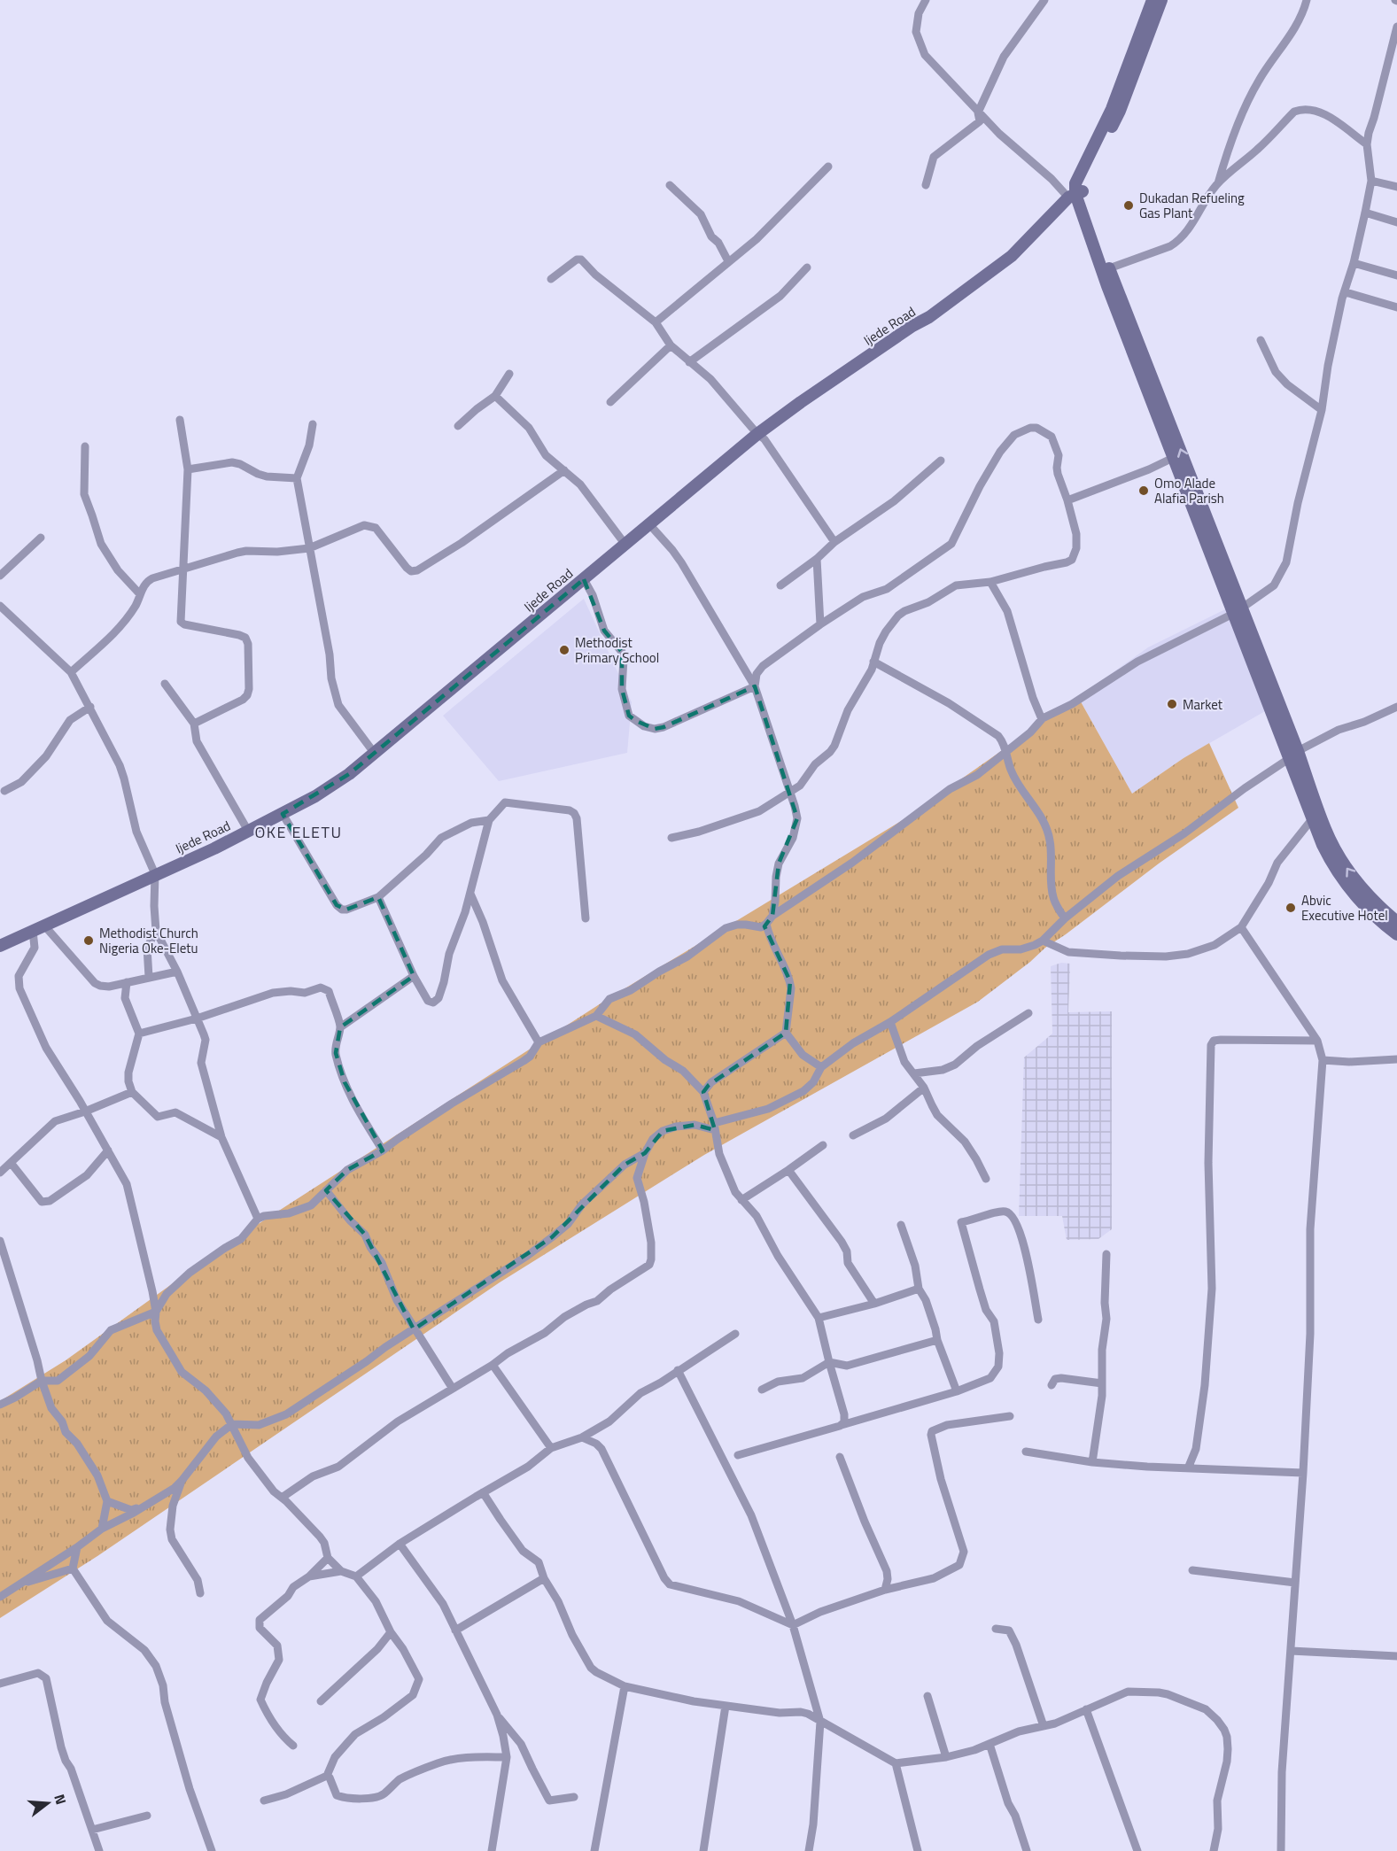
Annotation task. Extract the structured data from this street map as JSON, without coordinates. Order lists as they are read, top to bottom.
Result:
{
  "streets": {
    "main road": ["Ijede Road"]
  },
  "districts": ["OKE ELETU"],
  "places": [
    "Dukadan Refueling Gas Plant",
    "Omo Alade Alafia Parish",
    "Methodist Primary School",
    "Market",
    "Abvic Executive Hotel",
    "Methodist Church Nigeria Oke-Eletu"
  ],
  "north": "right"
}
